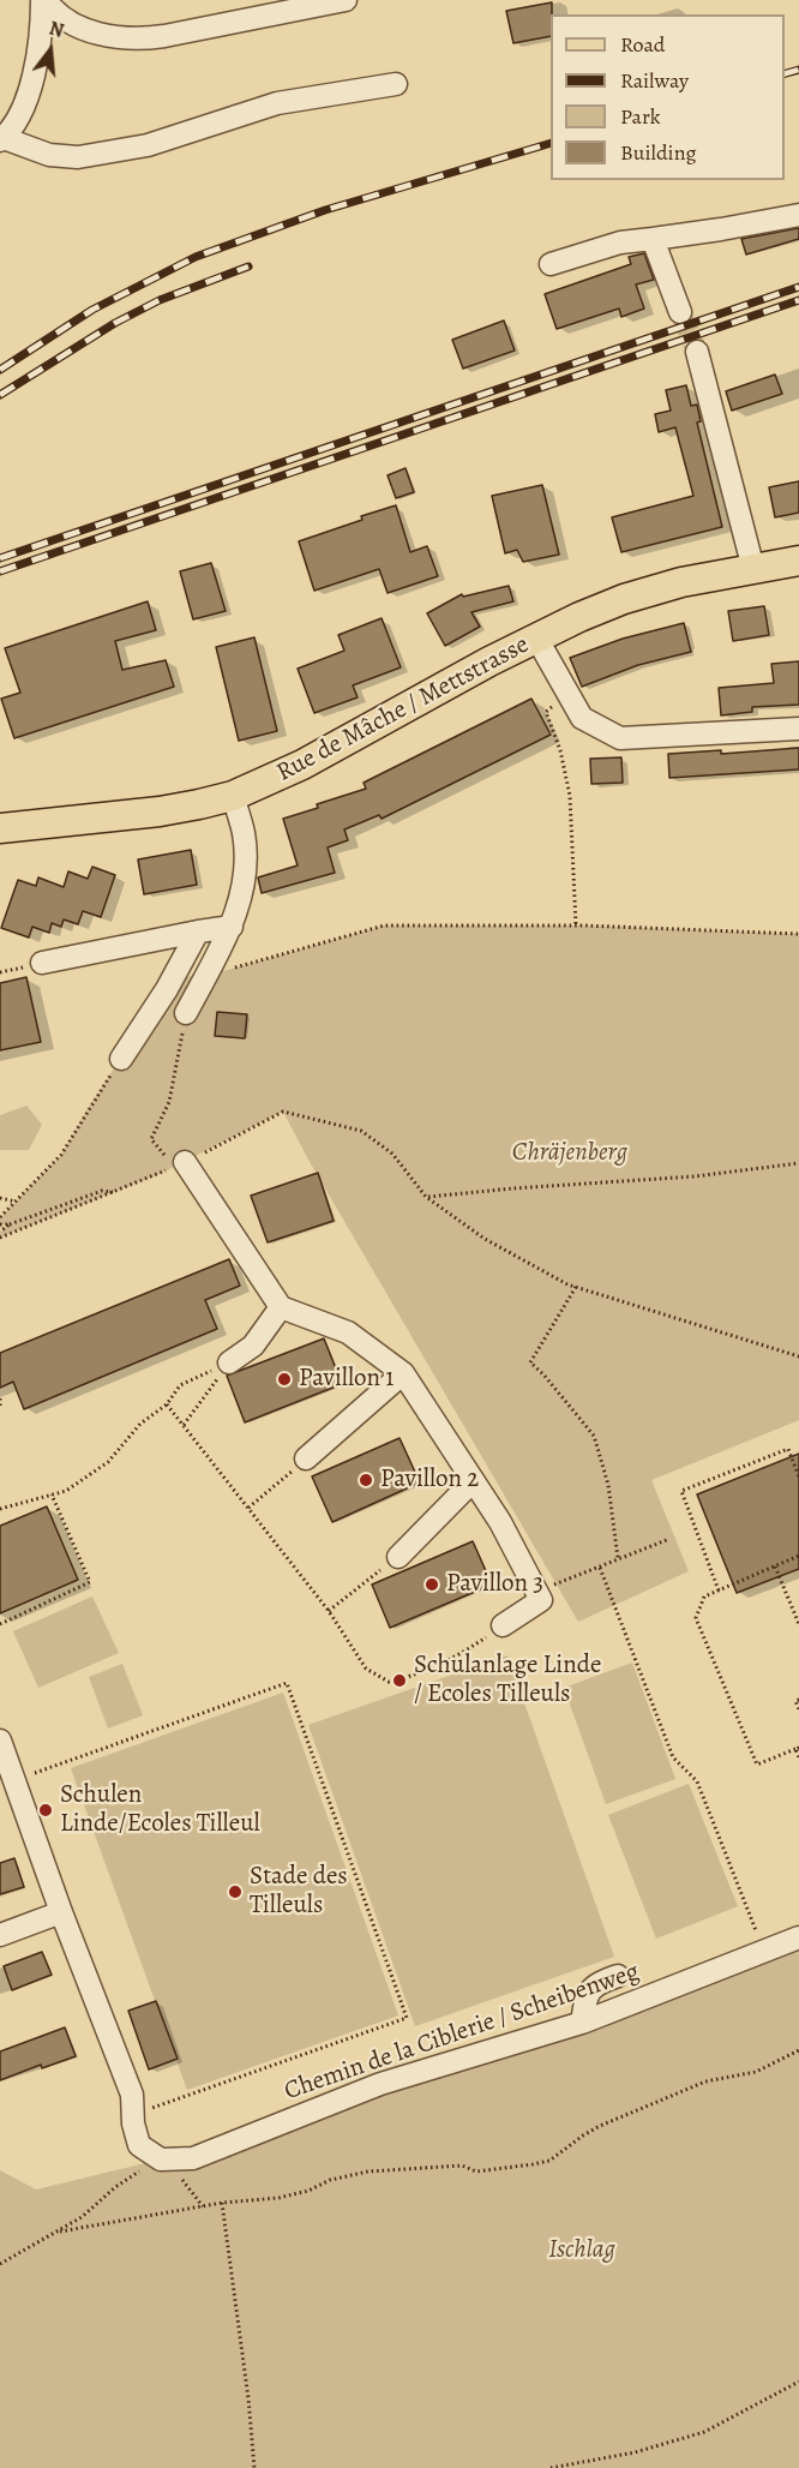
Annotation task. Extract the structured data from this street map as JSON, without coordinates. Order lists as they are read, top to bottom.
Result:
{
  "streets": {
    "main road": ["Rue de Mâche / Mettstrasse"],
    "street": ["Chemin de la Ciblerie / Scheibenweg"]
  },
  "parks": ["Chräjenberg", "Ischlag"],
  "places": [
    "Pavillon 1",
    "Pavillon 2",
    "Pavillon 3",
    "Schulanlage Linde / Ecoles Tilleuls",
    "Schulen Linde/Ecoles Tilleul",
    "Stade des Tilleuls"
  ],
  "legend": [
    "Road",
    "Railway",
    "Park",
    "Building"
  ],
  "north": "top"
}
